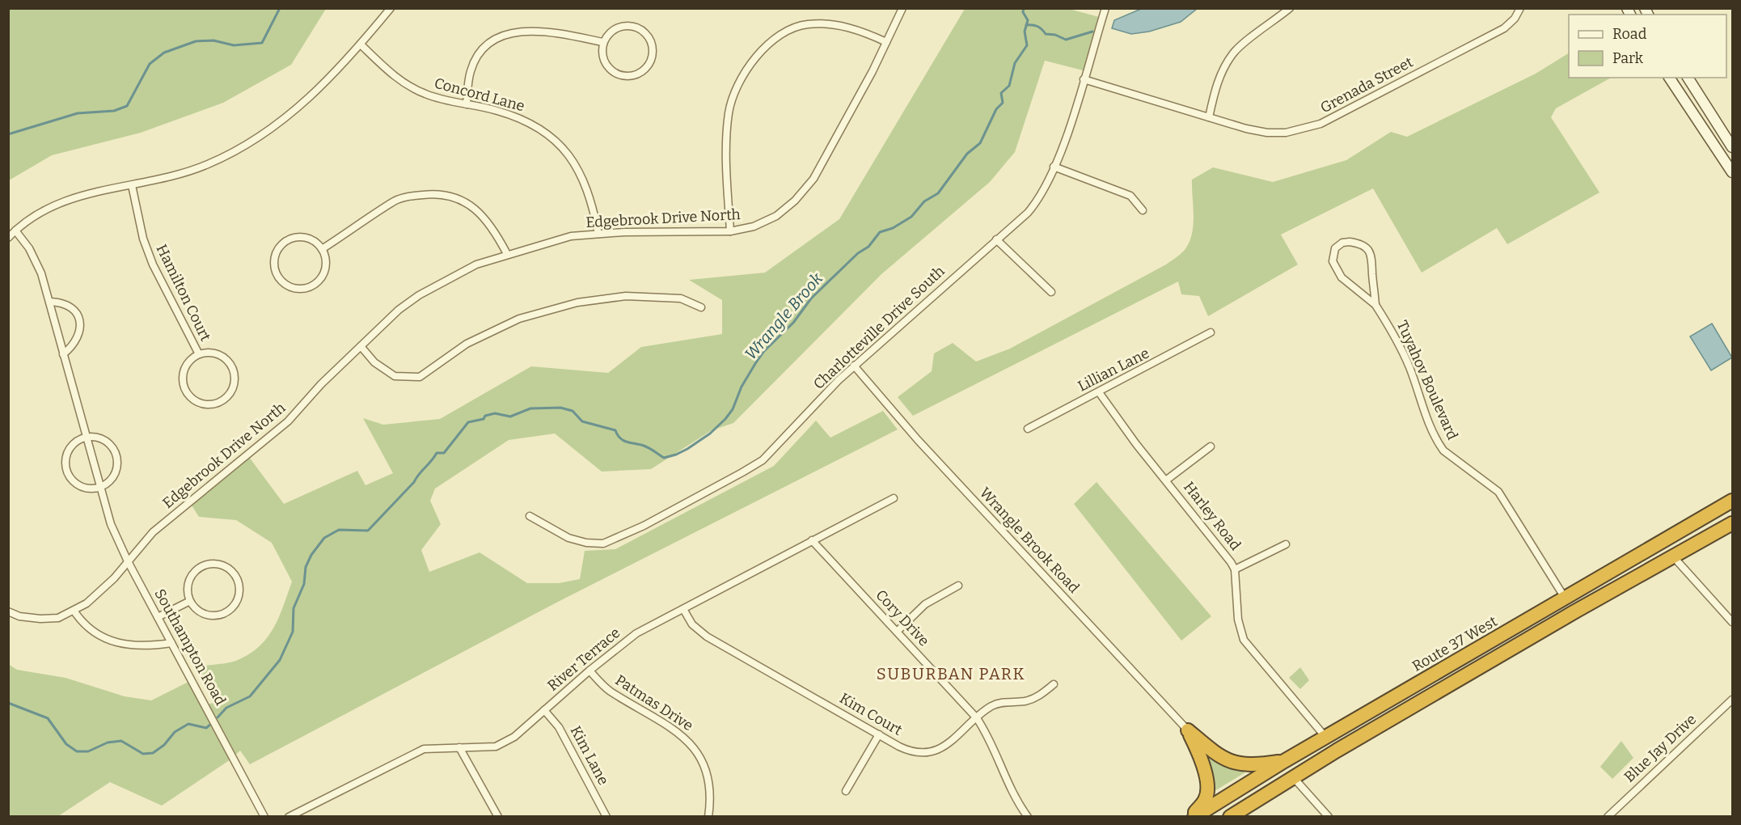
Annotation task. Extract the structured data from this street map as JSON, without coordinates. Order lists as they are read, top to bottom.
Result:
{
  "streets": {
    "highway": ["Route 37 West"],
    "street": [
      "Grenada Street",
      "Concord Lane",
      "Edgebrook Drive North",
      "Hamilton Court",
      "Charlotteville Drive South",
      "Lillian Lane",
      "Tuyahov Boulevard",
      "Harley Road",
      "Wrangle Brook Road",
      "Cory Drive",
      "Southampton Road",
      "River Terrace",
      "Patmas Drive",
      "Kim Court",
      "Blue Jay Drive",
      "Kim Lane"
    ]
  },
  "crossings": [
    ["Grenada Street", "Charlotteville Drive South"],
    ["Concord Lane", "Edgebrook Drive North"],
    ["Edgebrook Drive North", "Southampton Road"],
    ["Charlotteville Drive South", "Wrangle Brook Road"],
    ["Lillian Lane", "Harley Road"],
    ["Tuyahov Boulevard", "Route 37 West"],
    ["Harley Road", "Route 37 West"],
    ["Cory Drive", "River Terrace"],
    ["Cory Drive", "Kim Court"],
    ["River Terrace", "Patmas Drive"],
    ["River Terrace", "Kim Court"],
    ["River Terrace", "Kim Lane"]
  ],
  "districts": ["SUBURBAN PARK"],
  "water": ["Wrangle Brook"],
  "legend": ["Road", "Park"]
}
